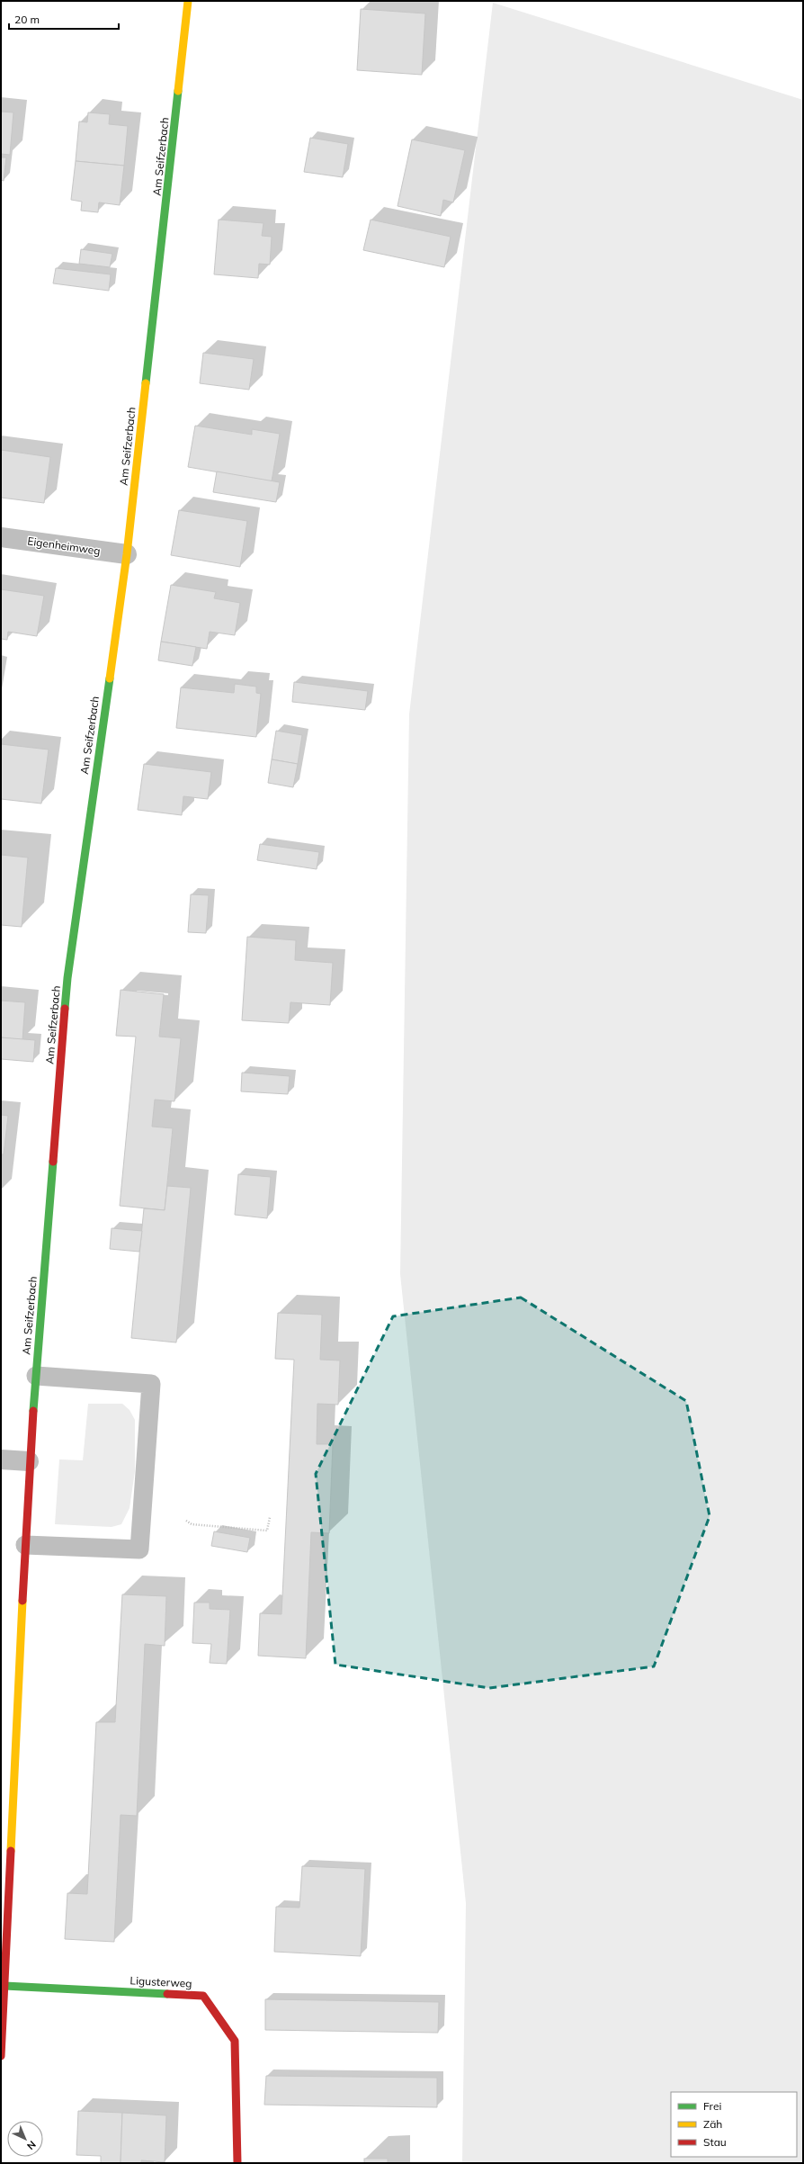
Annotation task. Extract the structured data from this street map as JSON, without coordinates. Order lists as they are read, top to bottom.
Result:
{
  "streets": {
    "street": ["Am Seifzerbach", "Eigenheimweg", "Ligusterweg"]
  },
  "crossings": [
    ["Am Seifzerbach", "Eigenheimweg"],
    ["Am Seifzerbach", "Ligusterweg"]
  ],
  "legend": ["Frei", "Zäh", "Stau"],
  "scale_bar": "20 m",
  "north": "bottom right"
}
